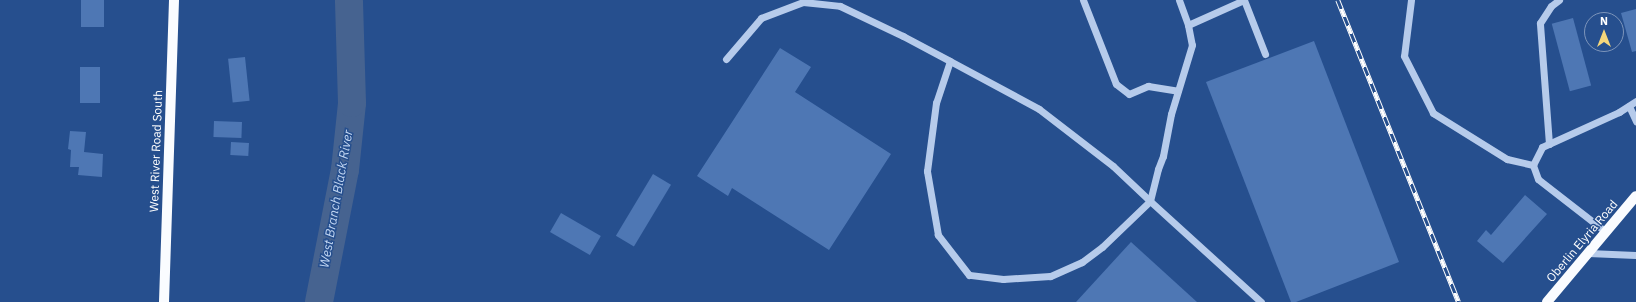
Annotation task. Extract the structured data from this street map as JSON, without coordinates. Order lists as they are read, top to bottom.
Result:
{
  "streets": {
    "main road": ["West River Road South", "Oberlin Elyria Road"]
  },
  "water": ["West Branch Black River"],
  "north": "top"
}
